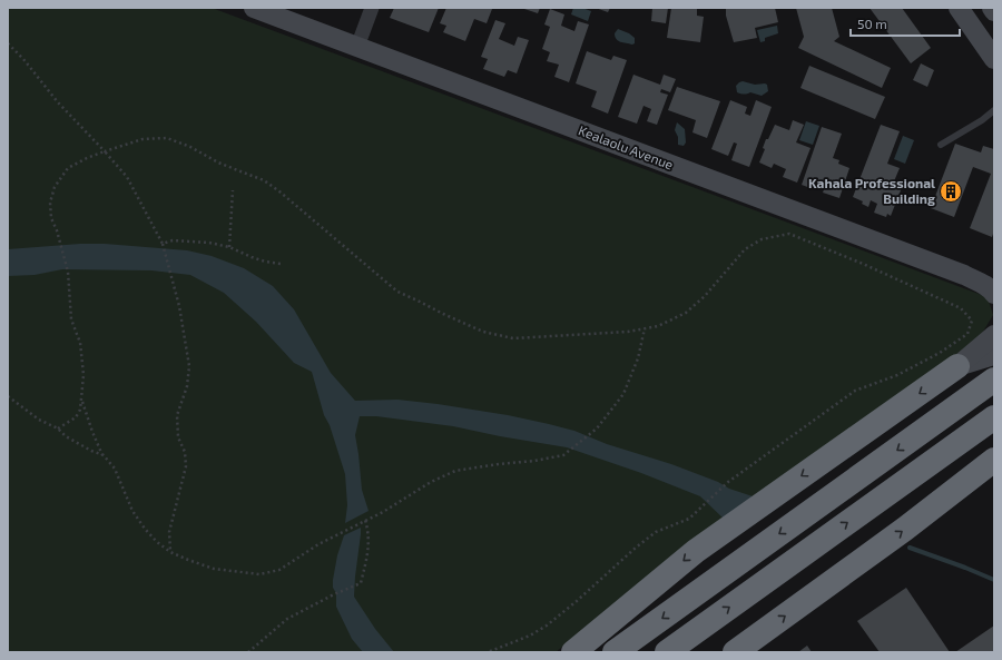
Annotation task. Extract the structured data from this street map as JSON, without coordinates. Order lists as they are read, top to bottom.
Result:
{
  "streets": {
    "street": ["Kealaolu Avenue"]
  },
  "places": {
    "building": ["Kahala Professional Building"]
  },
  "scale_bar": "50 m"
}
